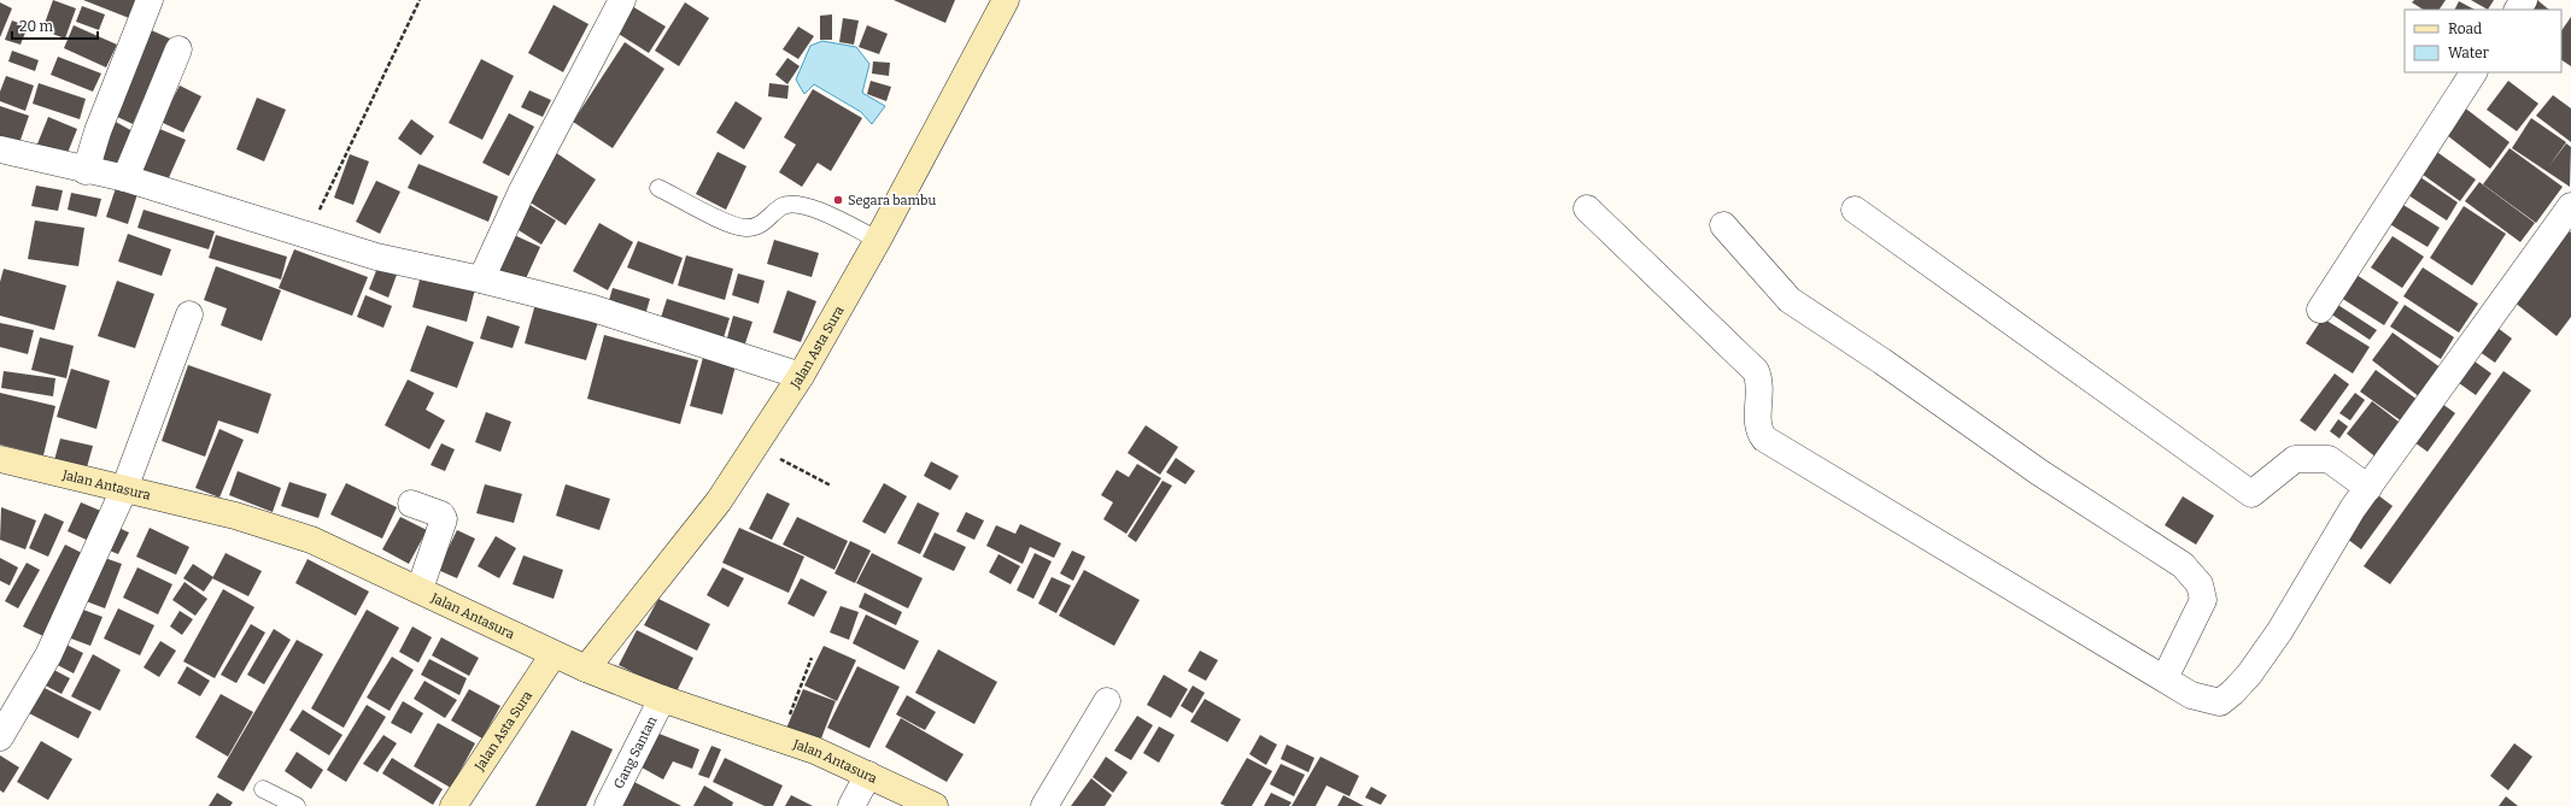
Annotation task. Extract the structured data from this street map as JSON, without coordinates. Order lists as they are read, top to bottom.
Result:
{
  "streets": {
    "main road": ["Jalan Asta Sura", "Jalan Antasura"],
    "street": ["Gang Santan"]
  },
  "crossings": [
    ["Jalan Asta Sura", "Jalan Antasura"],
    ["Jalan Antasura", "Gang Santan"]
  ],
  "places": ["Segara bambu"],
  "legend": ["Road", "Water"],
  "scale_bar": "20 m"
}
